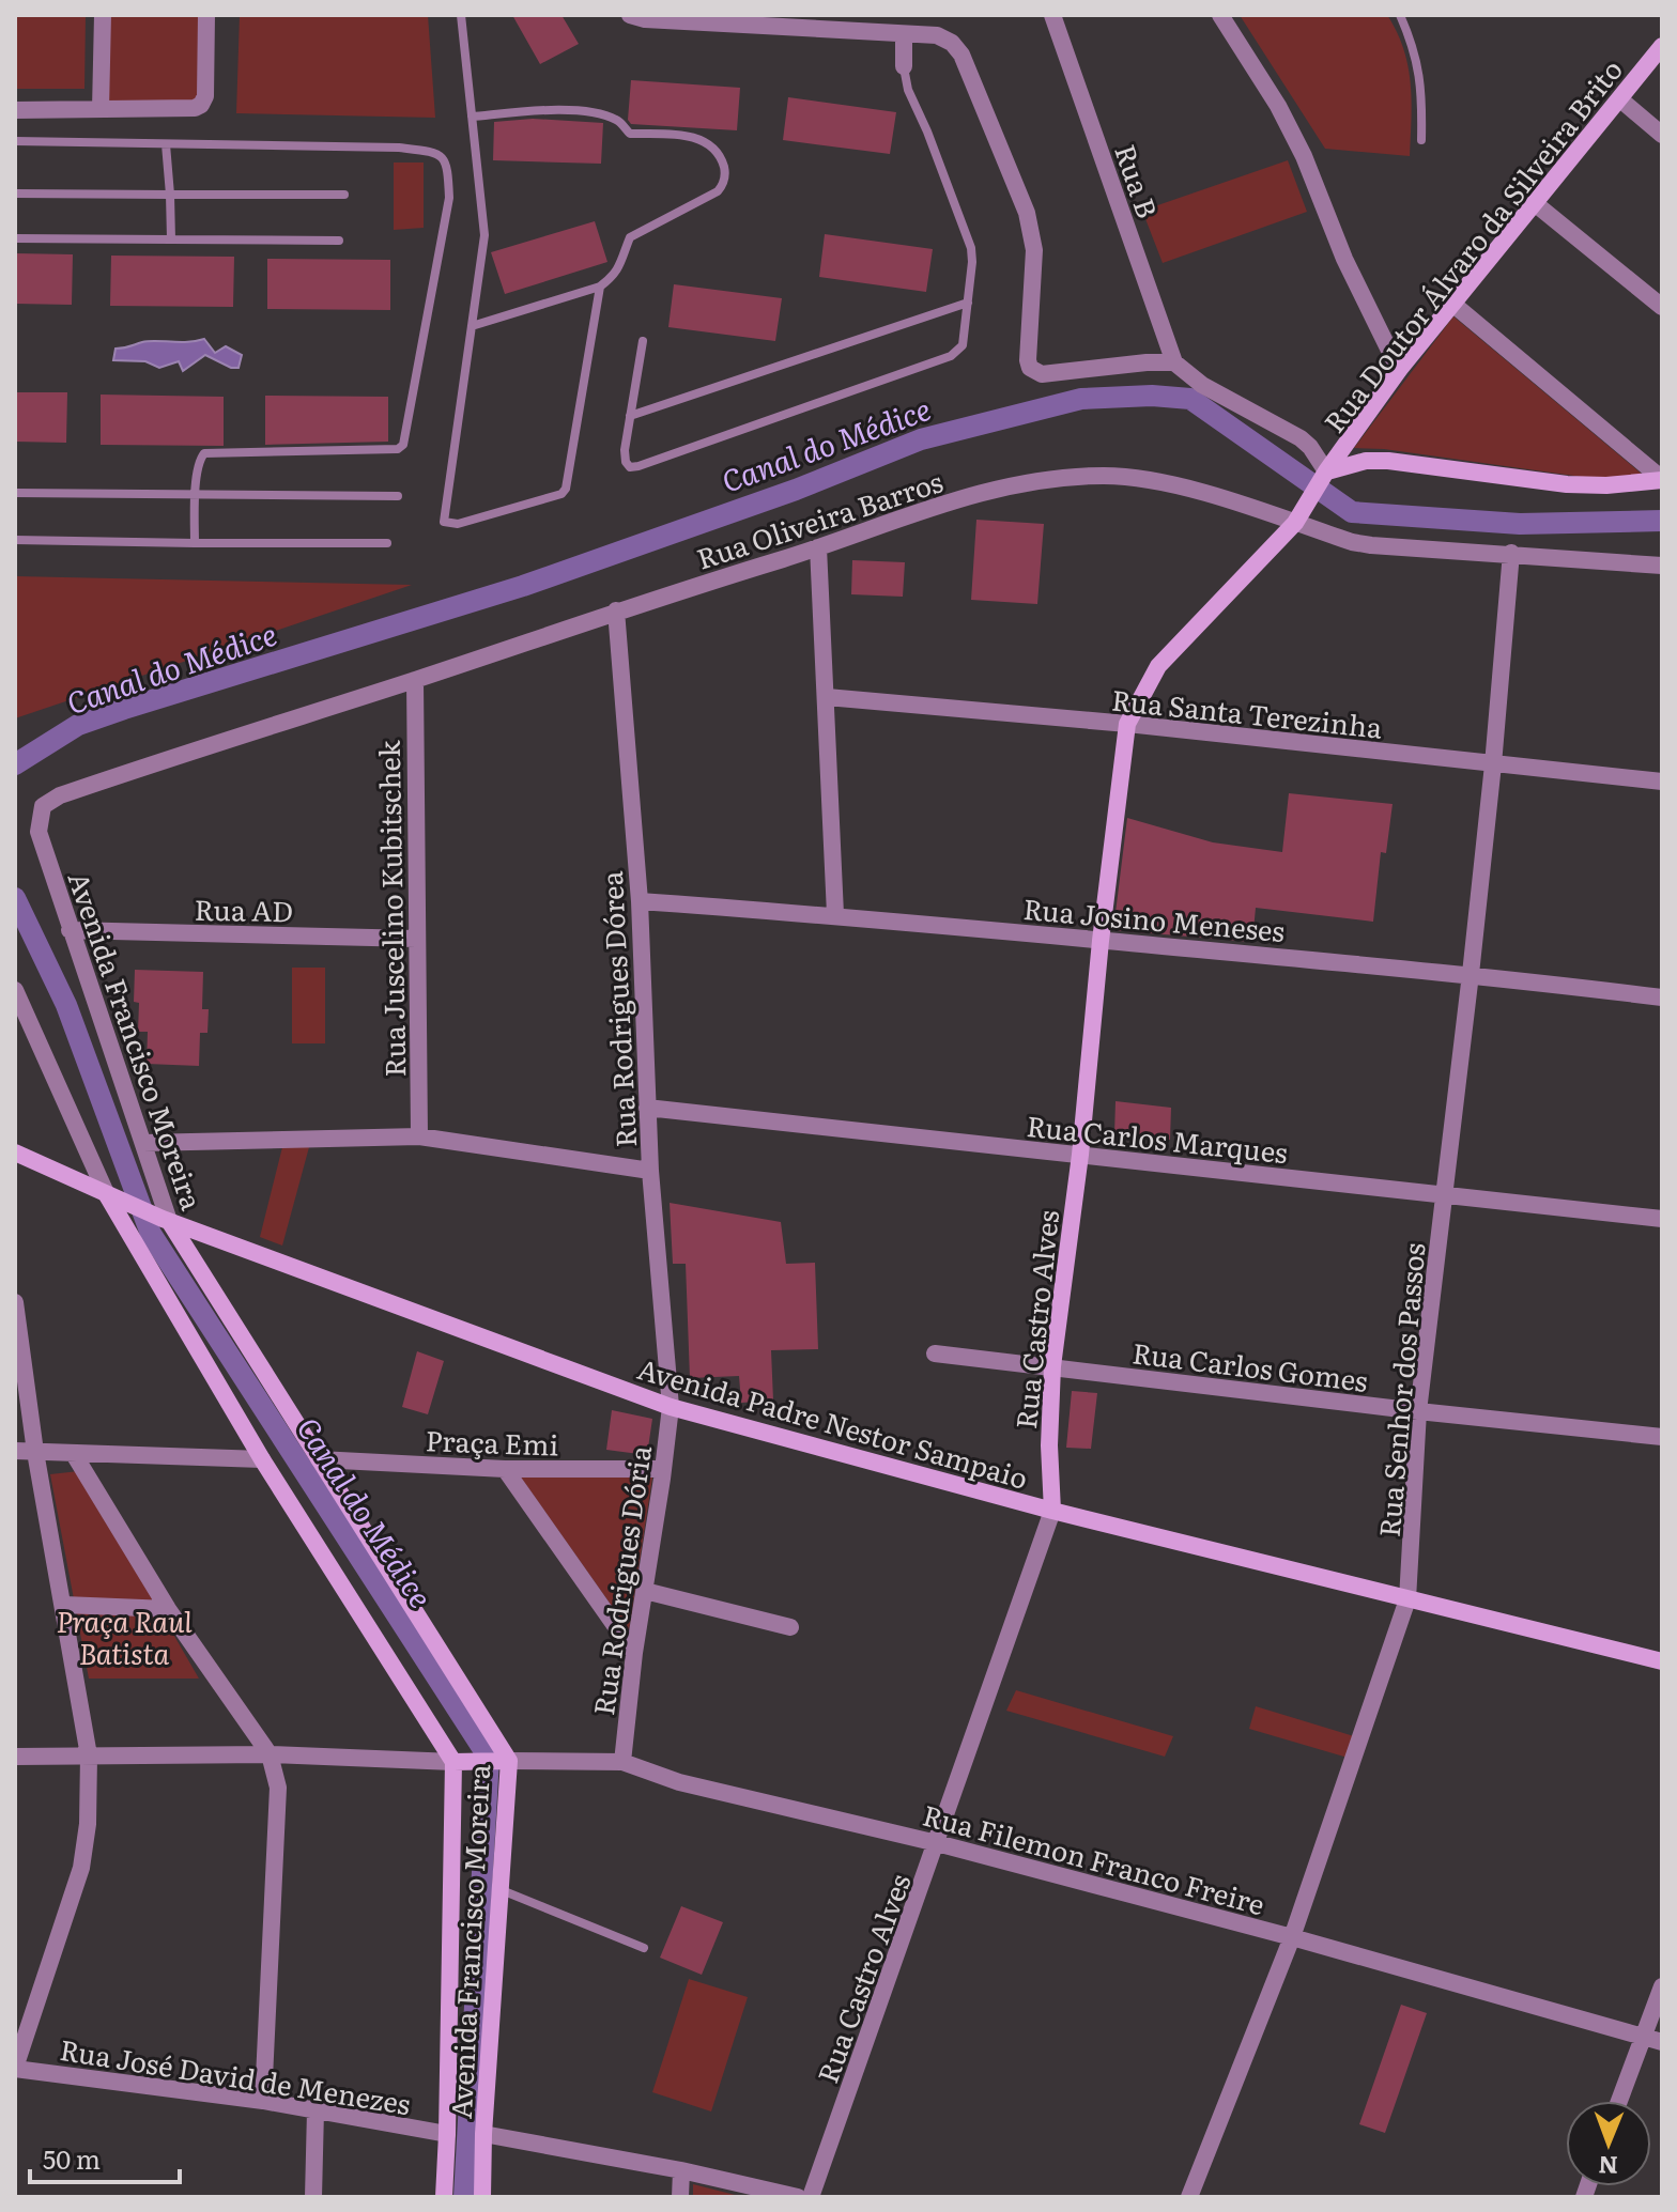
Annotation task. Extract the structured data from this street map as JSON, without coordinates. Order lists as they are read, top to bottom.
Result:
{
  "streets": {
    "street": [
      "Rua B",
      "Rua Doutor Álvaro da Silveira Brito",
      "Rua Oliveira Barros",
      "Rua Santa Terezinha",
      "Rua AD",
      "Rua Juscelino Kubitschek",
      "Rua Josino Meneses",
      "Rua Rodrigues Dórea",
      "Avenida Francisco Moreira",
      "Rua Carlos Marques",
      "Rua Castro Alves",
      "Rua Carlos Gomes",
      "Rua Senhor dos Passos",
      "Avenida Padre Nestor Sampaio",
      "Praça Emi",
      "Rua Rodrigues Dória",
      "Rua Filemon Franco Freire",
      "Rua José David de Menezes"
    ]
  },
  "crossings": [
    ["Rua Doutor Álvaro da Silveira Brito", "Rua Oliveira Barros"],
    ["Rua Doutor Álvaro da Silveira Brito", "Rua Castro Alves"],
    ["Rua Oliveira Barros", "Rua Juscelino Kubitschek"],
    ["Rua Oliveira Barros", "Rua Rodrigues Dórea"],
    ["Rua Oliveira Barros", "Avenida Francisco Moreira"],
    ["Rua Oliveira Barros", "Rua Castro Alves"],
    ["Rua Oliveira Barros", "Rua Senhor dos Passos"],
    ["Rua Santa Terezinha", "Rua Castro Alves"],
    ["Rua Santa Terezinha", "Rua Senhor dos Passos"],
    ["Rua AD", "Rua Juscelino Kubitschek"],
    ["Rua AD", "Avenida Francisco Moreira"],
    ["Rua Josino Meneses", "Rua Rodrigues Dórea"],
    ["Rua Josino Meneses", "Rua Castro Alves"],
    ["Rua Josino Meneses", "Rua Senhor dos Passos"],
    ["Rua Rodrigues Dórea", "Rua Carlos Marques"],
    ["Rua Rodrigues Dórea", "Avenida Padre Nestor Sampaio"],
    ["Rua Rodrigues Dórea", "Rua Rodrigues Dória"],
    ["Avenida Francisco Moreira", "Avenida Padre Nestor Sampaio"],
    ["Avenida Francisco Moreira", "Praça Emi"],
    ["Avenida Francisco Moreira", "Rua Filemon Franco Freire"],
    ["Avenida Francisco Moreira", "Rua José David de Menezes"],
    ["Rua Carlos Marques", "Rua Castro Alves"],
    ["Rua Carlos Marques", "Rua Senhor dos Passos"],
    ["Rua Castro Alves", "Rua Carlos Gomes"],
    ["Rua Castro Alves", "Avenida Padre Nestor Sampaio"],
    ["Rua Castro Alves", "Rua Filemon Franco Freire"],
    ["Rua Carlos Gomes", "Rua Senhor dos Passos"],
    ["Rua Senhor dos Passos", "Avenida Padre Nestor Sampaio"],
    ["Rua Senhor dos Passos", "Rua Filemon Franco Freire"],
    ["Avenida Padre Nestor Sampaio", "Rua Rodrigues Dória"],
    ["Praça Emi", "Rua Rodrigues Dória"],
    ["Rua Rodrigues Dória", "Rua Filemon Franco Freire"]
  ],
  "water": ["Canal do Médice"],
  "parks": ["Praça Raul Batista"],
  "scale_bar": "50 m",
  "north": "bottom"
}
